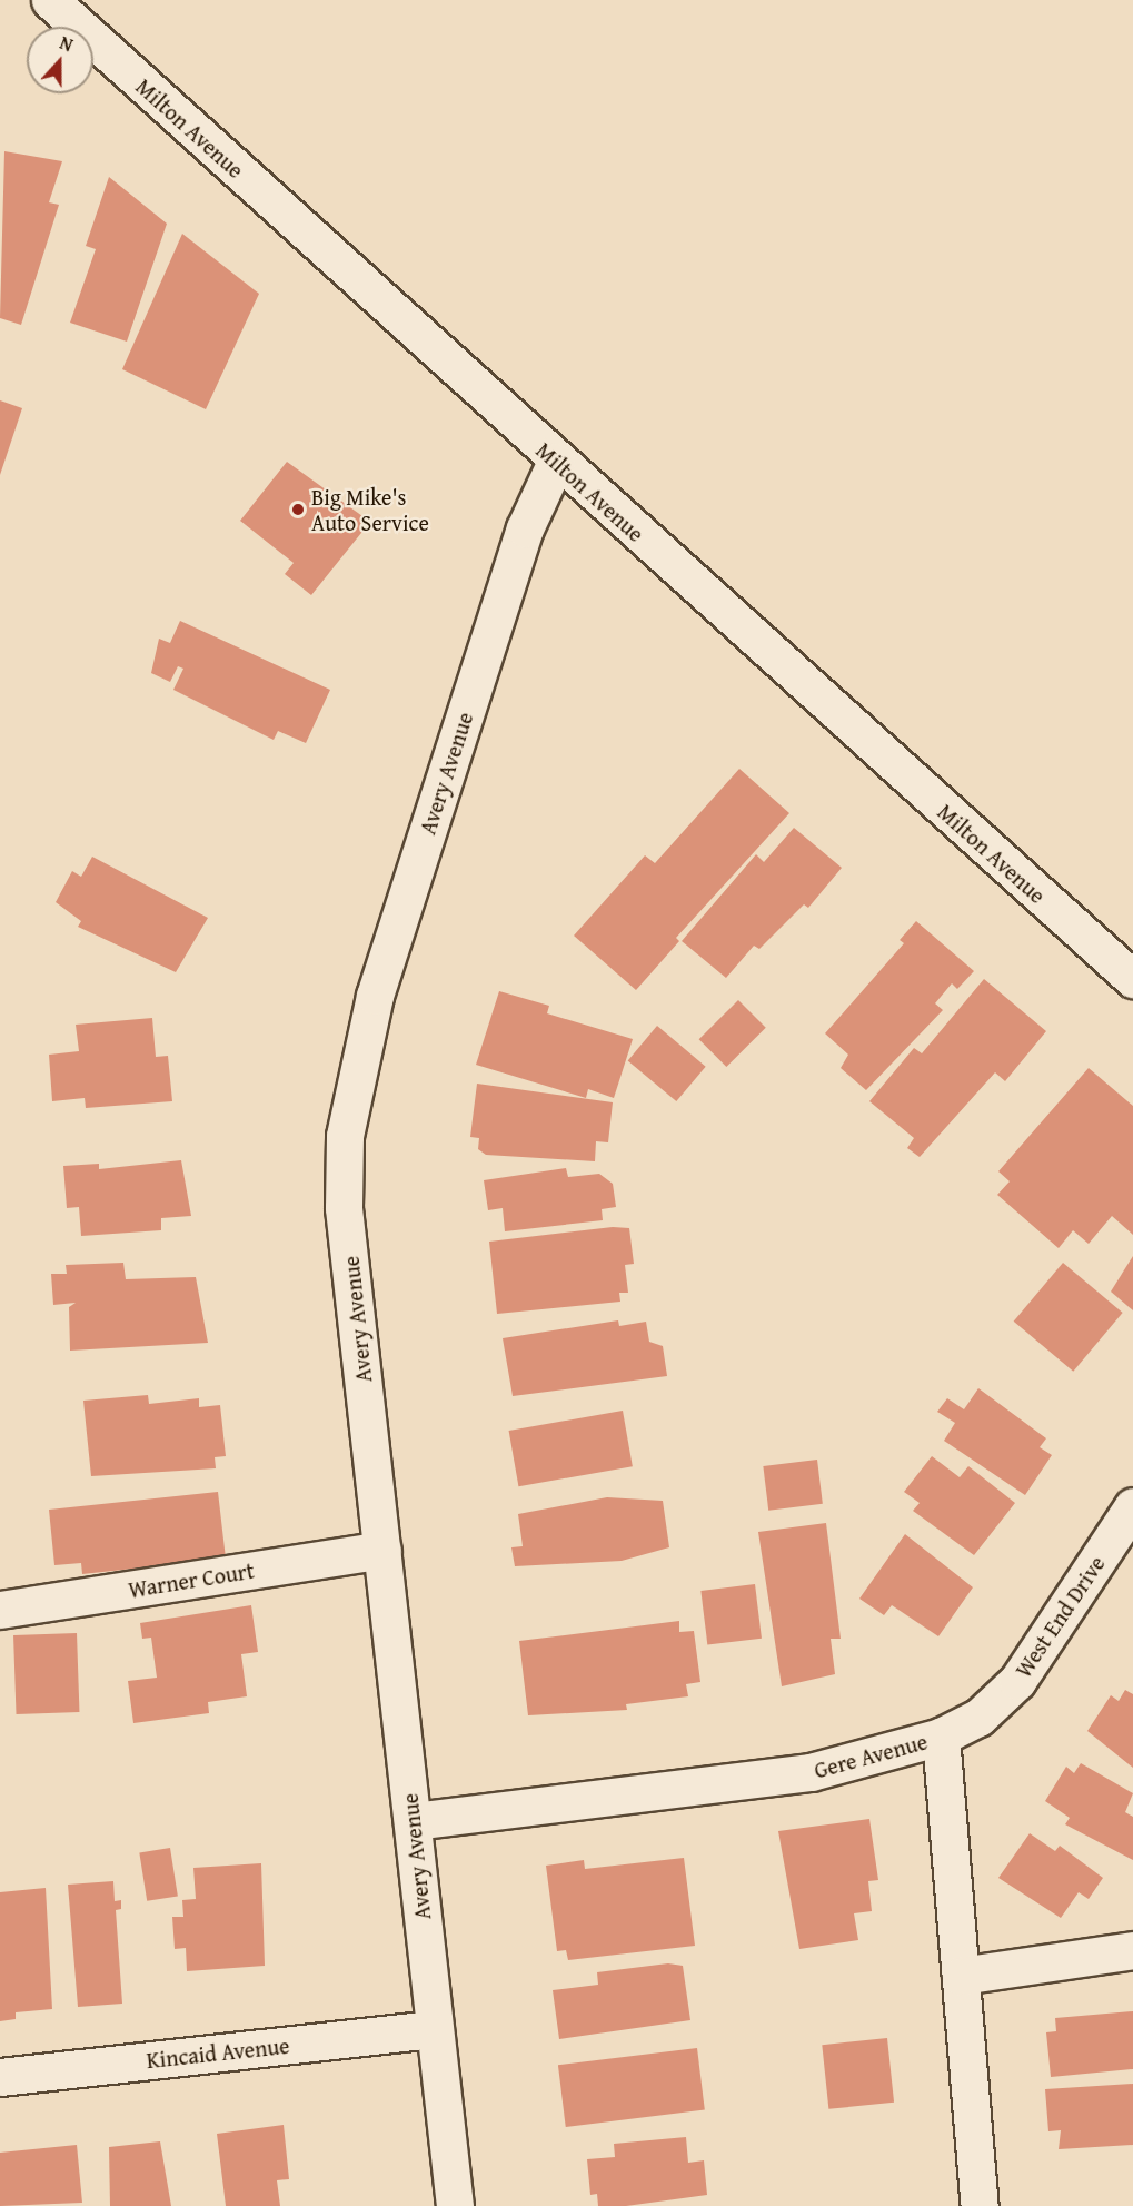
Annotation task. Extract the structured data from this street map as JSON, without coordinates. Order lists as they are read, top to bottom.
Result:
{
  "streets": {
    "street": [
      "Milton Avenue",
      "Avery Avenue",
      "Warner Court",
      "West End Drive",
      "Gere Avenue",
      "Kincaid Avenue"
    ]
  },
  "crossings": [
    ["Milton Avenue", "Avery Avenue"],
    ["Avery Avenue", "Warner Court"],
    ["Avery Avenue", "Gere Avenue"],
    ["Avery Avenue", "Kincaid Avenue"],
    ["West End Drive", "Gere Avenue"]
  ],
  "places": ["Big Mike's Auto Service"],
  "north": "top"
}
